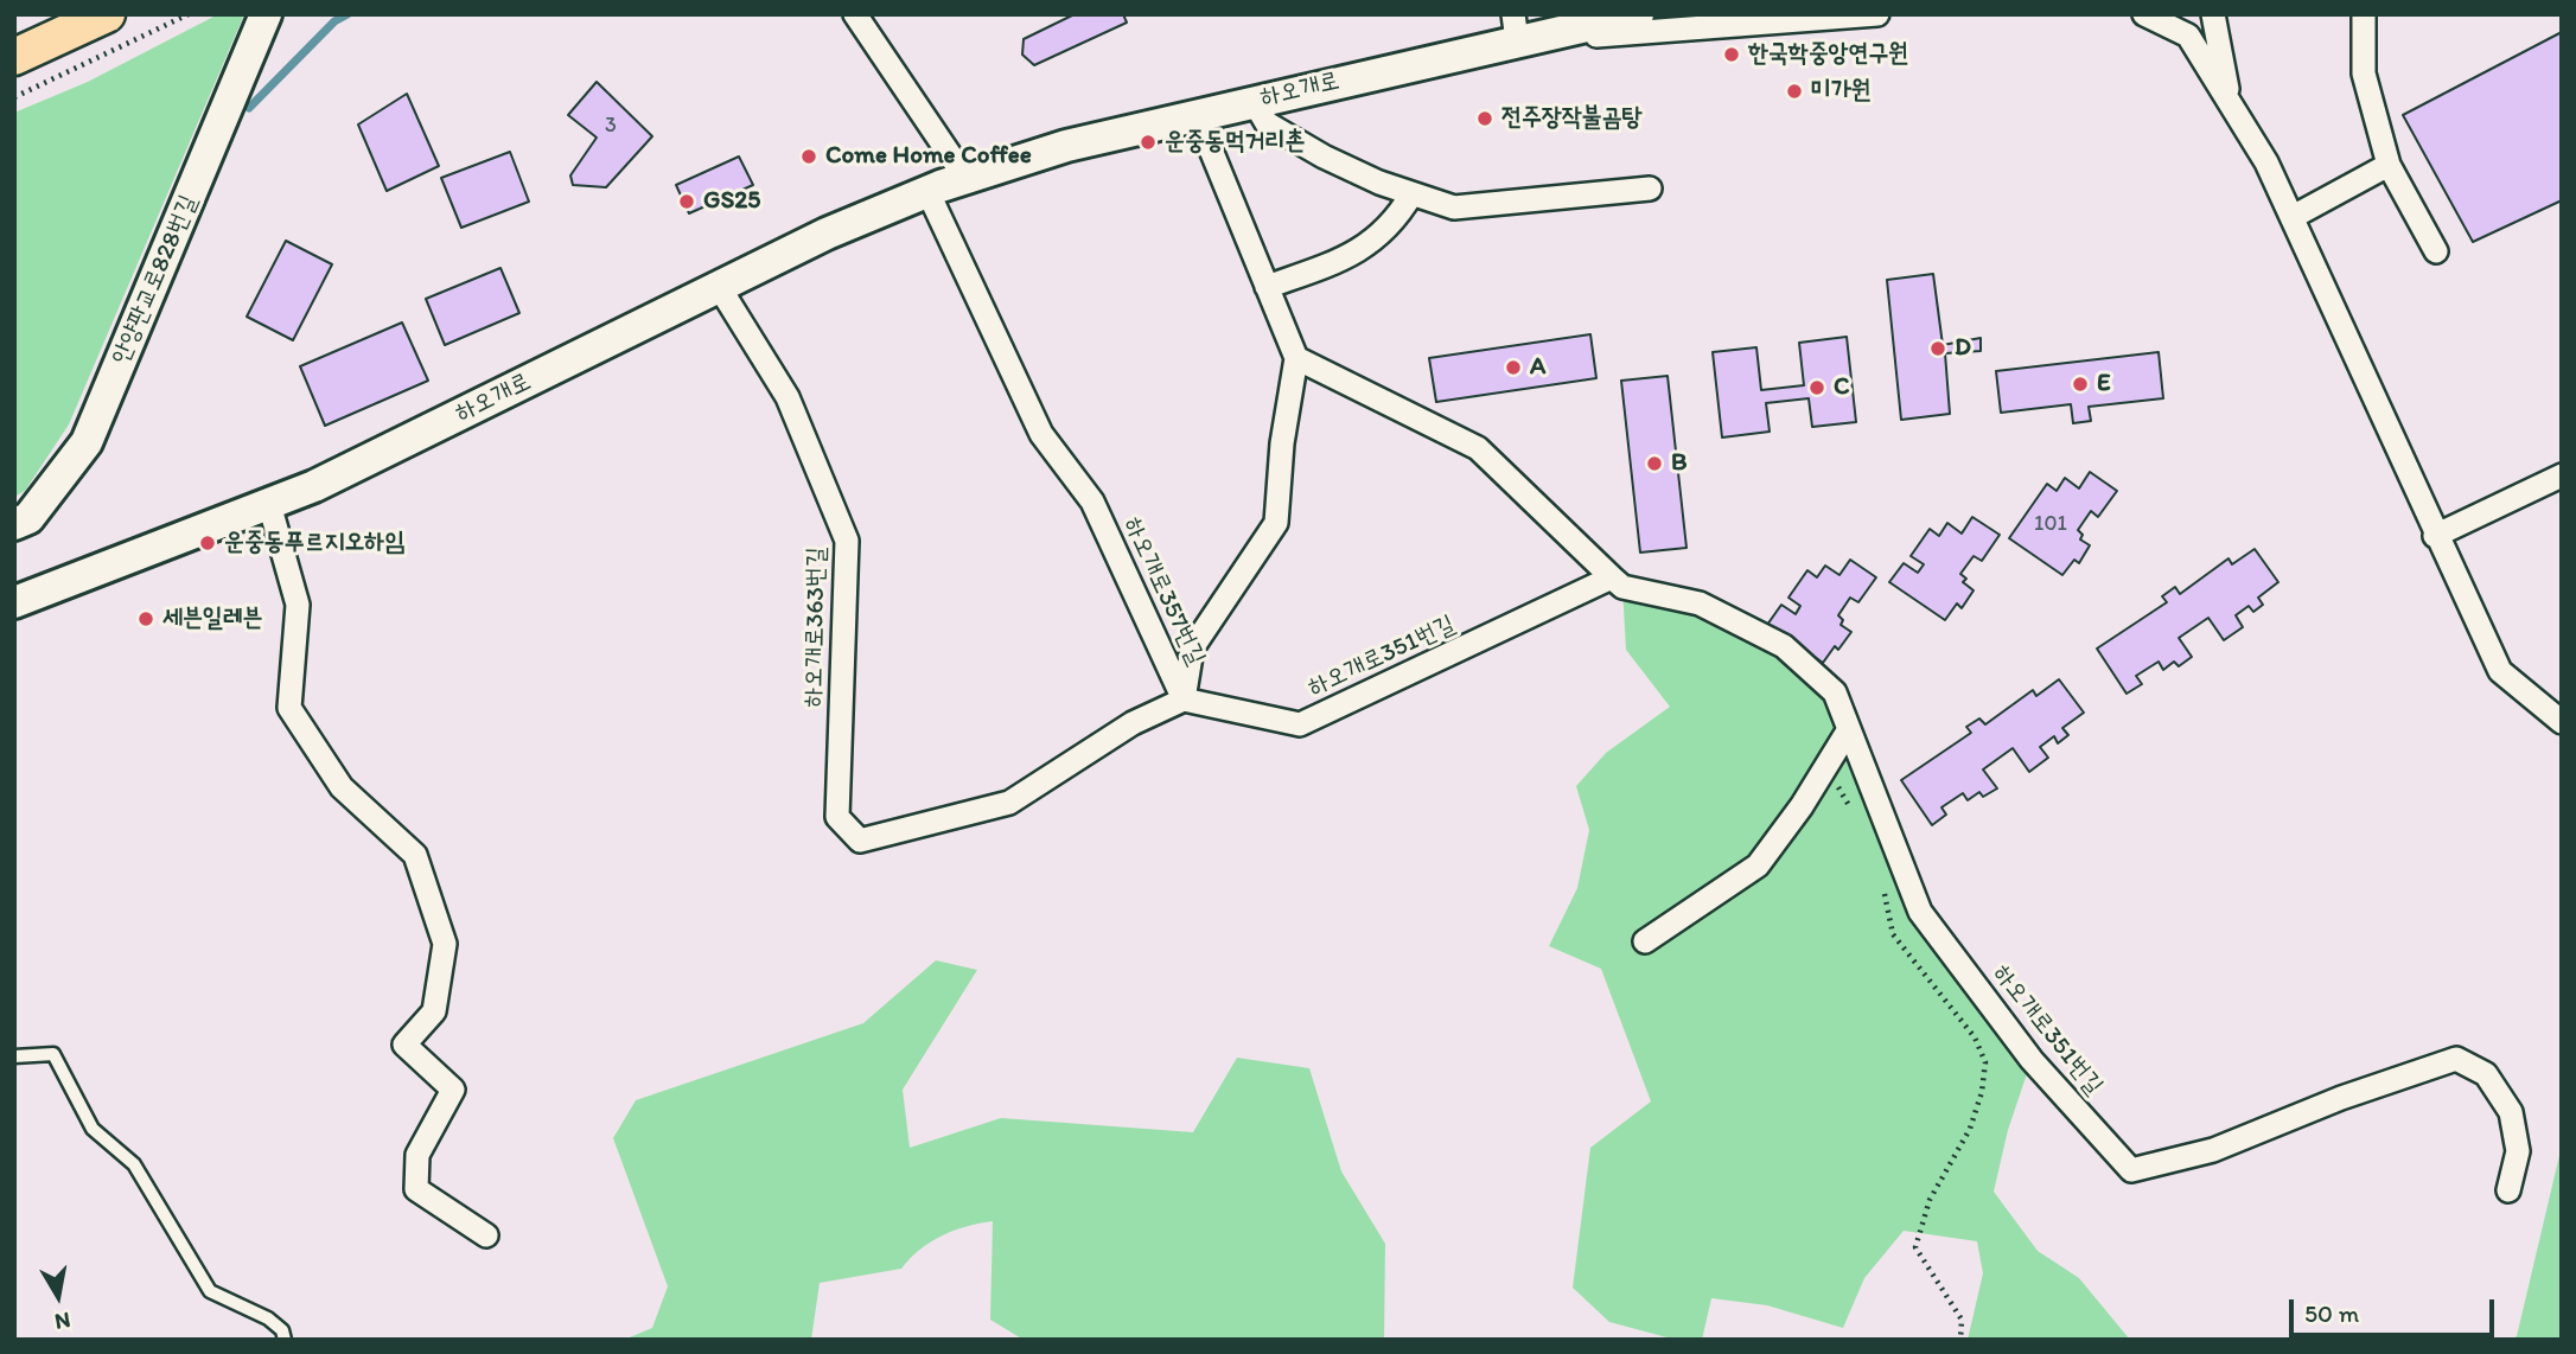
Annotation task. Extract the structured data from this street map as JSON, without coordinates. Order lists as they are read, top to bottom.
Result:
{
  "streets": {
    "street": [
      "하오개로",
      "안양판교로828번길",
      "하오개로357번길",
      "하오개로363번길",
      "하오개로351번길"
    ]
  },
  "crossings": [
    ["하오개로", "하오개로357번길"],
    ["하오개로", "하오개로363번길"],
    ["하오개로357번길", "하오개로363번길"],
    ["하오개로357번길", "하오개로351번길"]
  ],
  "places": [
    "한국학중앙연구원",
    "미가원",
    "전주장작불곰탕",
    "운중동먹거리촌",
    "Come Home Coffee",
    "GS25",
    "D",
    "A",
    "E",
    "C",
    "B",
    "운중동푸르지오하임",
    "세븐일레븐"
  ],
  "house_numbers": ["3", "101"],
  "scale_bar": "50 m",
  "north": "bottom"
}
